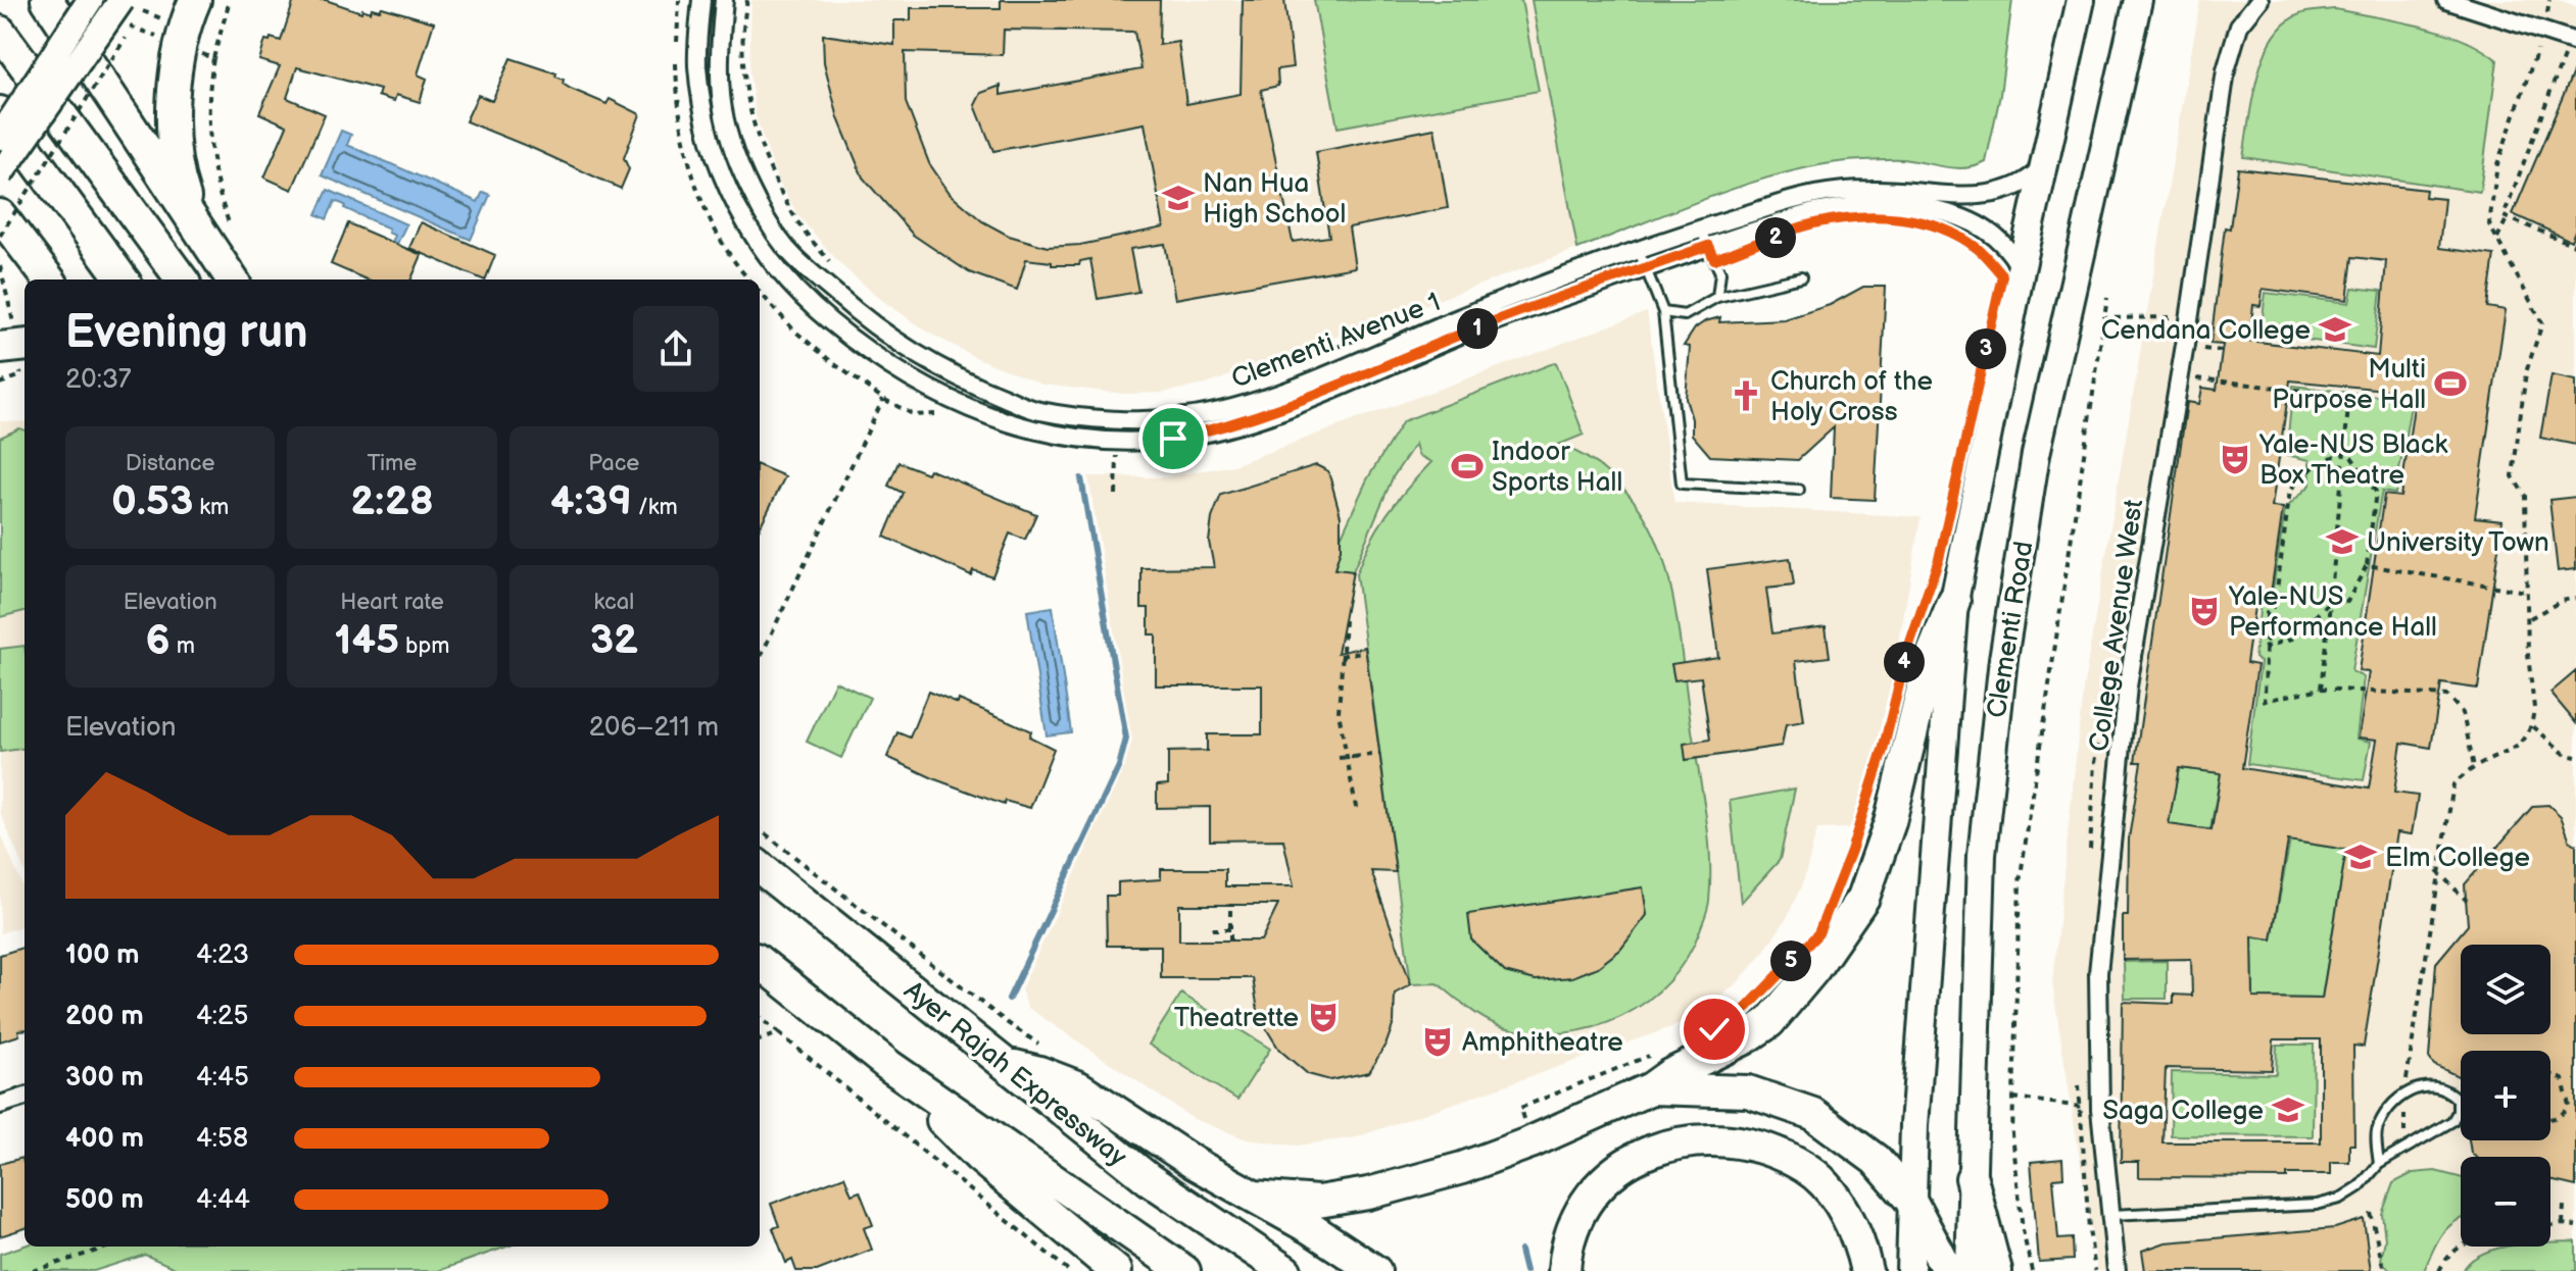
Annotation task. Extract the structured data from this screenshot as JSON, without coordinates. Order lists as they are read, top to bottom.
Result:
{
  "streets": {
    "highway": ["Ayer Rajah Expressway"],
    "main road": ["Clementi Road"],
    "street": ["Clementi Avenue 1", "College Avenue West"]
  },
  "crossings": [
    ["Clementi Avenue 1", "Clementi Road"]
  ],
  "places": {
    "school or university": [
      "Nan Hua High School",
      "Cendana College",
      "University Town",
      "Elm College",
      "Saga College"
    ],
    "sports": ["Multi Purpose Hall", "Indoor Sports Hall"],
    "church": ["Church of the Holy Cross"],
    "theatre": [
      "Yale-NUS Black Box Theatre",
      "Yale-NUS Performance Hall",
      "Theatrette",
      "Amphitheatre"
    ]
  },
  "page": {
    "pins": [
      "2",
      "1",
      "3",
      "4",
      "5"
    ],
    "heading": ["Evening run", "20:37"],
    "stats": [
      ["Distance", "0.53 km"],
      ["Time", "2:28"],
      ["Pace", "4:39 /km"],
      ["Elevation", "6 m"],
      ["Heart rate", "145 bpm"],
      ["kcal", "32"]
    ],
    "chart": ["Elevation", "206–211 m"],
    "list": [
      {
        "name": "100 m",
        "note": "4:23"
      },
      {
        "name": "200 m",
        "note": "4:25"
      },
      {
        "name": "300 m",
        "note": "4:45"
      },
      {
        "name": "400 m",
        "note": "4:58"
      },
      {
        "name": "500 m",
        "note": "4:44"
      }
    ],
    "map_buttons": ["+", "−"]
  }
}
